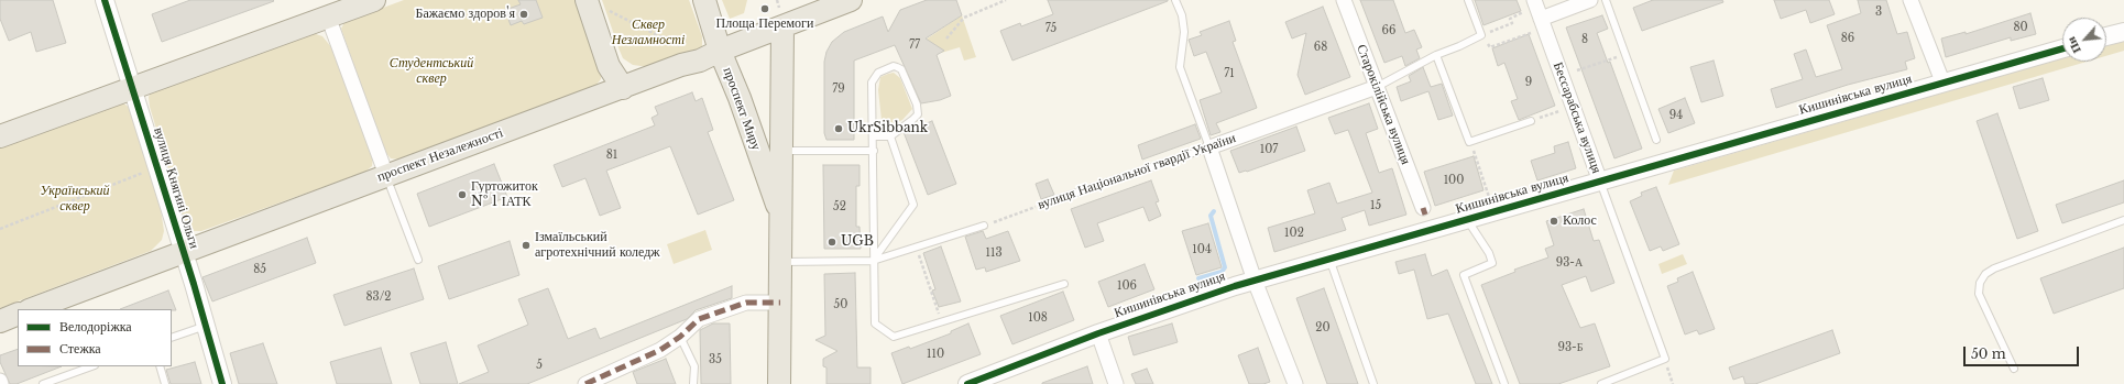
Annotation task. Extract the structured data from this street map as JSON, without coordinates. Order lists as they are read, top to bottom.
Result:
{
  "streets": {
    "main road": ["проспект Миру", "проспект Незалежності"],
    "street": [
      "Кишинівська вулиця",
      "Старокілійська вулиця",
      "Бессарабська вулиця",
      "вулиця Національної гвардії України",
      "вулиця Княгині Ольги"
    ]
  },
  "crossings": [
    ["Кишинівська вулиця", "Бессарабська вулиця"],
    ["Старокілійська вулиця", "вулиця Національної гвардії України"],
    ["проспект Миру", "проспект Незалежності"],
    ["проспект Незалежності", "вулиця Княгині Ольги"]
  ],
  "parks": ["Сквер Незламності", "Студентський сквер", "Український сквер"],
  "places": [
    "Площа Перемоги",
    "Бажаємо здоров'я",
    "UkrSibbank",
    "Гуртожиток № 1 ІАТК",
    "Колос",
    "UGB",
    "Ізмаїльський агротехнічний коледж"
  ],
  "house_numbers": [
    "3",
    "80",
    "75",
    "66",
    "86",
    "8",
    "77",
    "68",
    "71",
    "9",
    "79",
    "94",
    "107",
    "81",
    "100",
    "15",
    "52",
    "102",
    "104",
    "113",
    "93-А",
    "85",
    "106",
    "83/2",
    "50",
    "108",
    "20",
    "93-Б",
    "110",
    "35",
    "5"
  ],
  "legend": ["Велодоріжка", "Стежка"],
  "scale_bar": "50 m",
  "north": "bottom left"
}
